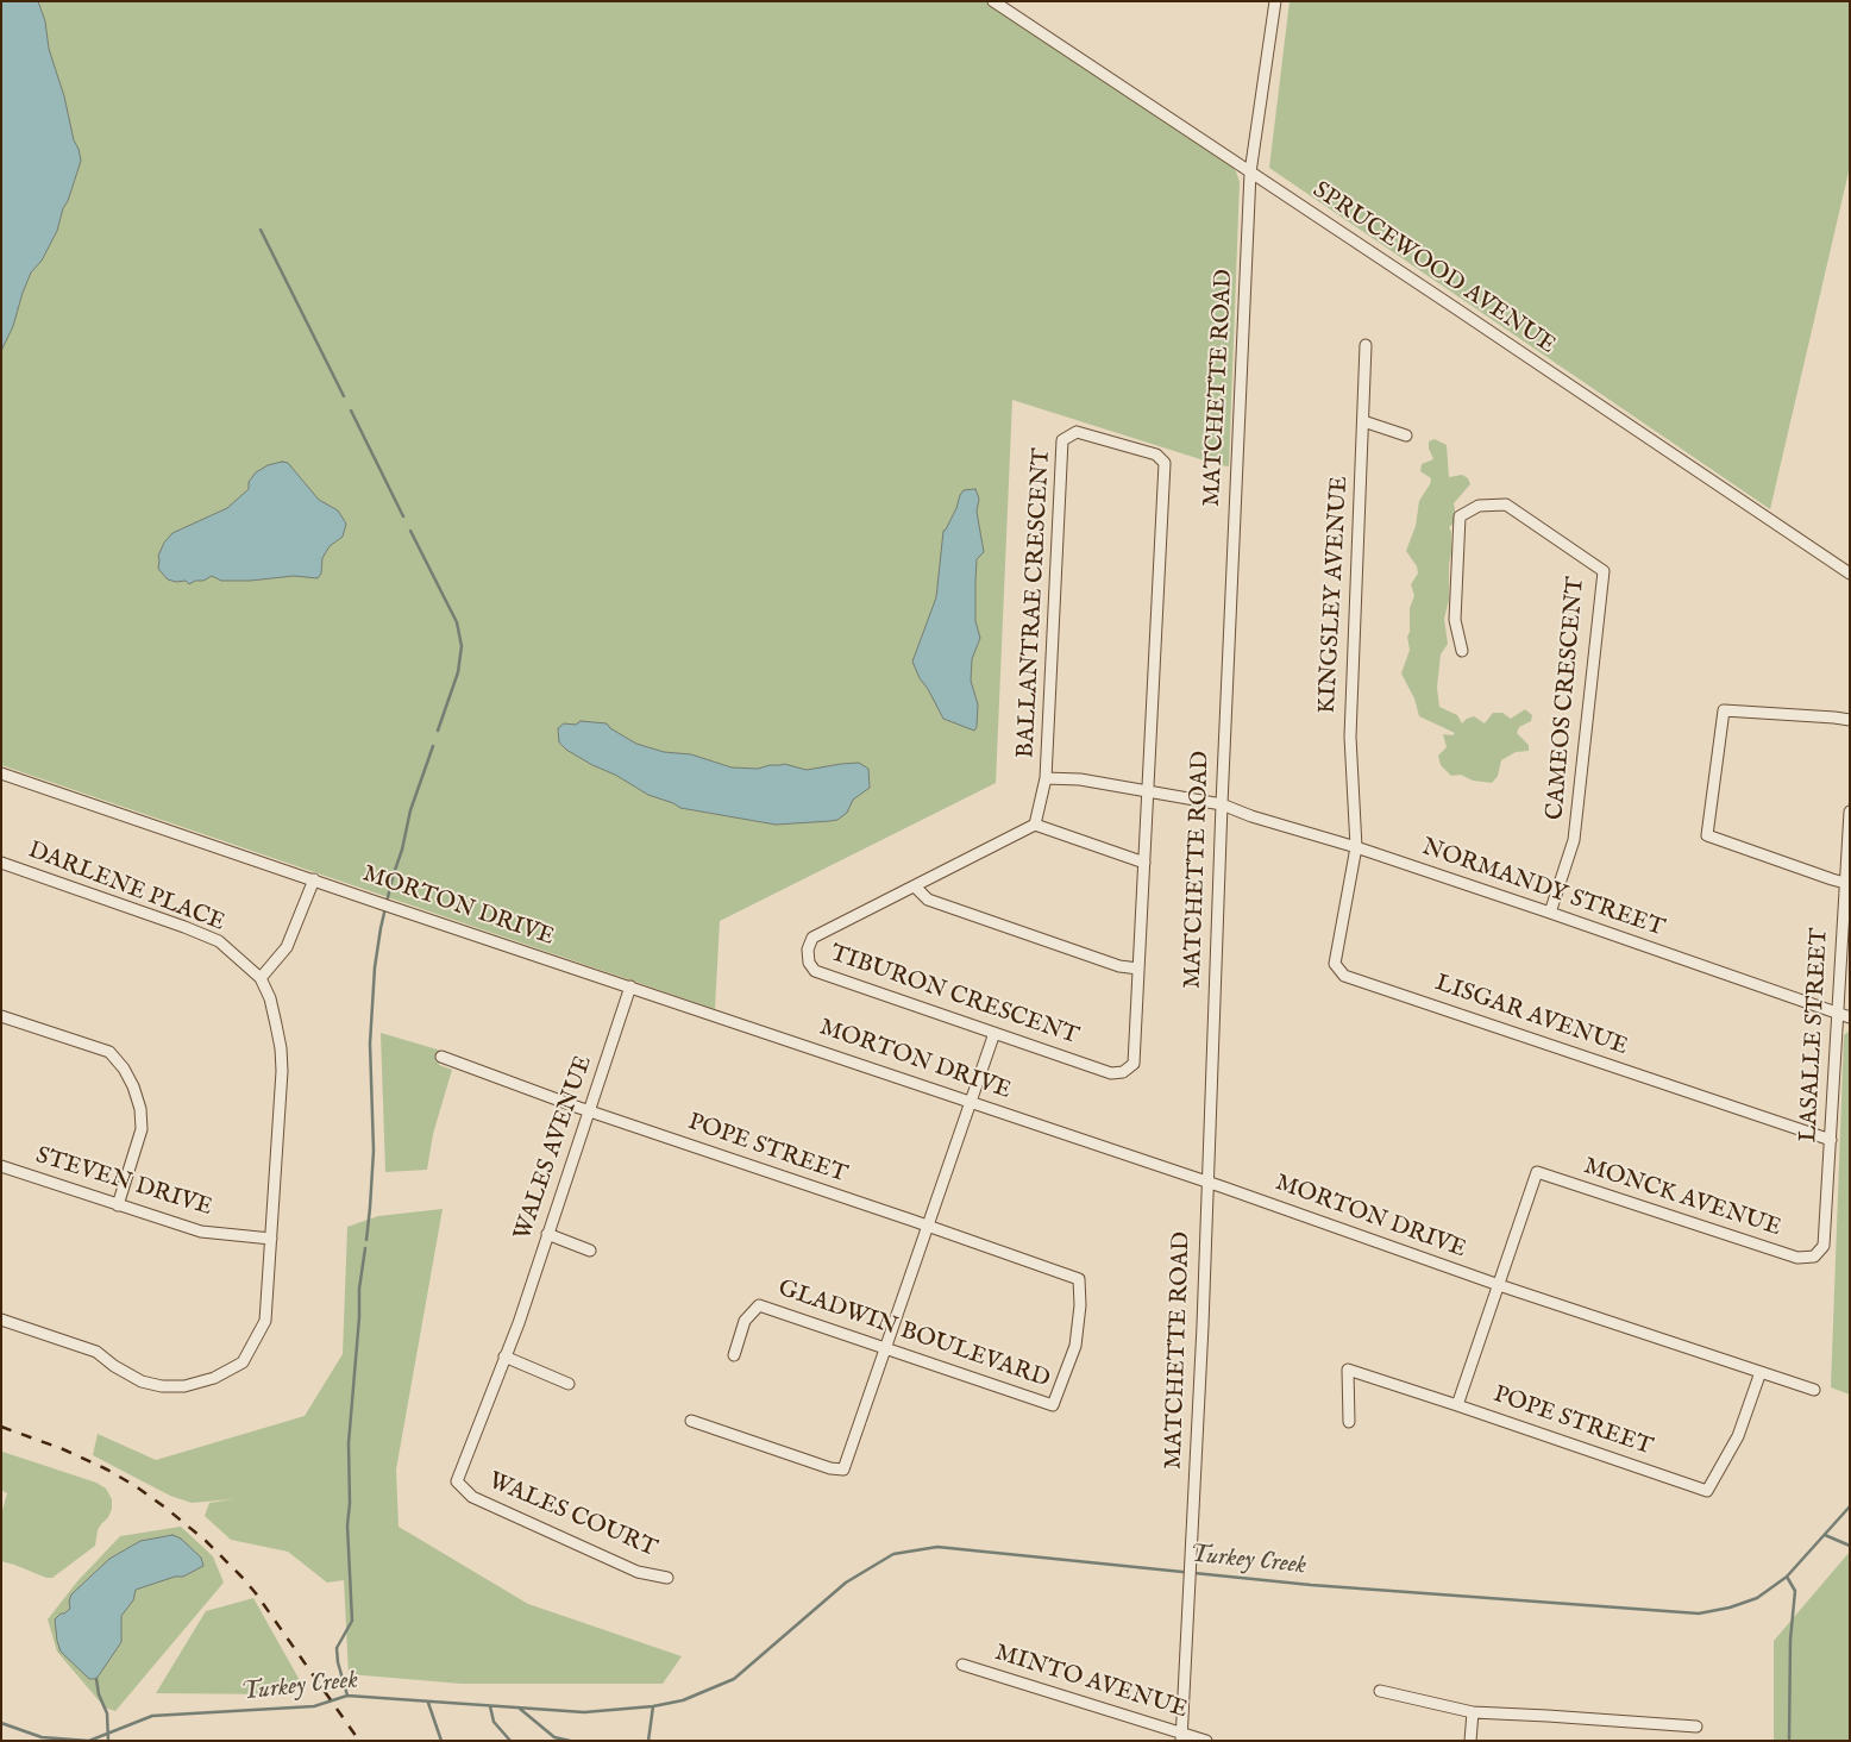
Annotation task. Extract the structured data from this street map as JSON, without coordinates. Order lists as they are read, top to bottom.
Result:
{
  "streets": {
    "street": [
      "SPRUCEWOOD AVENUE",
      "MATCHETTE ROAD",
      "KINGSLEY AVENUE",
      "BALLANTRAE CRESCENT",
      "CAMEOS CRESCENT",
      "DARLENE PLACE",
      "NORMANDY STREET",
      "MORTON DRIVE",
      "TIBURON CRESCENT",
      "LISGAR AVENUE",
      "LASALLE STREET",
      "WALES AVENUE",
      "POPE STREET",
      "STEVEN DRIVE",
      "MONCK AVENUE",
      "GLADWIN BOULEVARD",
      "WALES COURT",
      "MINTO AVENUE"
    ]
  },
  "crossings": [
    ["SPRUCEWOOD AVENUE", "MATCHETTE ROAD"],
    ["MATCHETTE ROAD", "NORMANDY STREET"],
    ["MATCHETTE ROAD", "MORTON DRIVE"],
    ["MATCHETTE ROAD", "MINTO AVENUE"],
    ["KINGSLEY AVENUE", "NORMANDY STREET"],
    ["KINGSLEY AVENUE", "LISGAR AVENUE"],
    ["BALLANTRAE CRESCENT", "NORMANDY STREET"],
    ["BALLANTRAE CRESCENT", "TIBURON CRESCENT"],
    ["CAMEOS CRESCENT", "NORMANDY STREET"],
    ["NORMANDY STREET", "TIBURON CRESCENT"],
    ["NORMANDY STREET", "LISGAR AVENUE"],
    ["NORMANDY STREET", "LASALLE STREET"],
    ["MORTON DRIVE", "WALES AVENUE"],
    ["MORTON DRIVE", "POPE STREET"],
    ["MORTON DRIVE", "MONCK AVENUE"],
    ["LISGAR AVENUE", "LASALLE STREET"],
    ["LASALLE STREET", "MONCK AVENUE"],
    ["WALES AVENUE", "POPE STREET"],
    ["WALES AVENUE", "WALES COURT"],
    ["POPE STREET", "GLADWIN BOULEVARD"]
  ],
  "water": ["Turkey Creek"]
}
